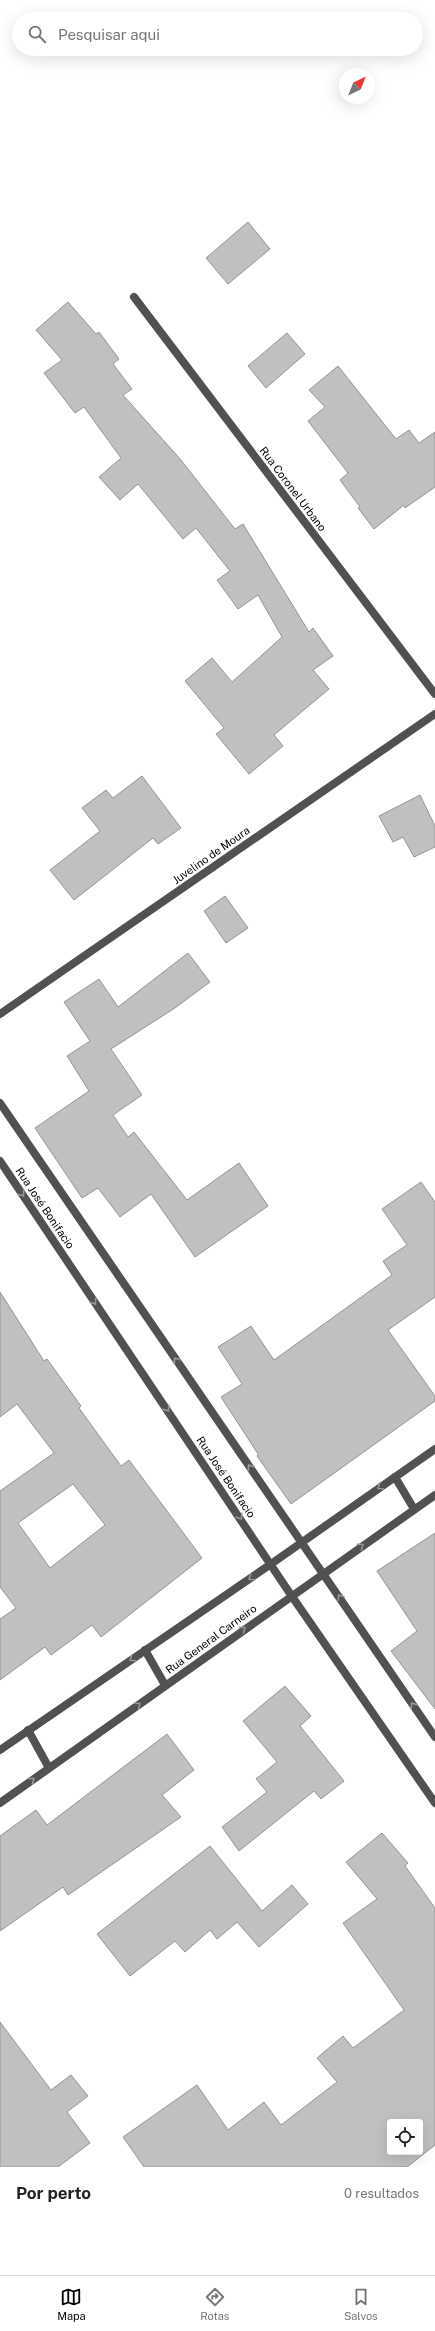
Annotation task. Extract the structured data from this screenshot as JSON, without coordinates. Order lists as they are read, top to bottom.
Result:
{
  "streets": {
    "street": [
      "Rua Coronel Urbano",
      "Juvelino de Moura",
      "Rua José Bonifacio",
      "Rua General Carneiro"
    ]
  },
  "crossings": [
    ["Rua José Bonifacio", "Rua General Carneiro"]
  ],
  "north": "top right",
  "page": {
    "search": "Pesquisar aqui",
    "heading": ["Por perto", "0 resultados"],
    "nav": ["Mapa", "Rotas", "Salvos"]
  }
}
